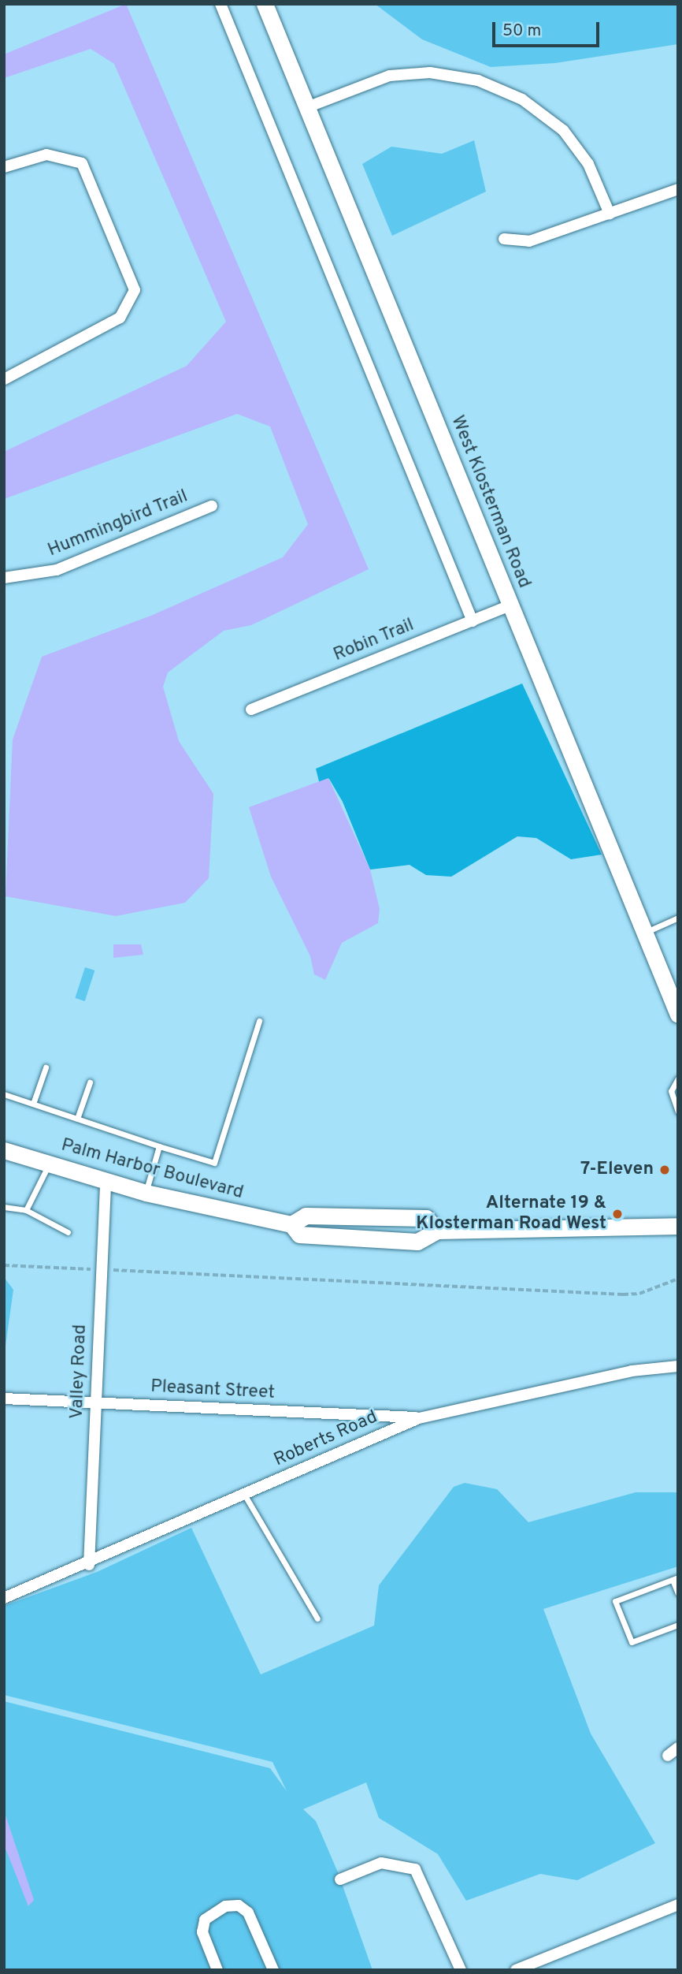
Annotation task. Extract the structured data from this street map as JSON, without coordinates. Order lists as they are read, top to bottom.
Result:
{
  "streets": {
    "street": [
      "West Klosterman Road",
      "Hummingbird Trail",
      "Robin Trail",
      "Palm Harbor Boulevard",
      "Valley Road",
      "Pleasant Street",
      "Roberts Road"
    ]
  },
  "crossings": [
    ["West Klosterman Road", "Robin Trail"],
    ["Palm Harbor Boulevard", "Valley Road"],
    ["Valley Road", "Pleasant Street"],
    ["Valley Road", "Roberts Road"],
    ["Pleasant Street", "Roberts Road"]
  ],
  "places": ["7-Eleven", "Alternate 19 & Klosterman Road West"],
  "scale_bar": "50 m"
}
